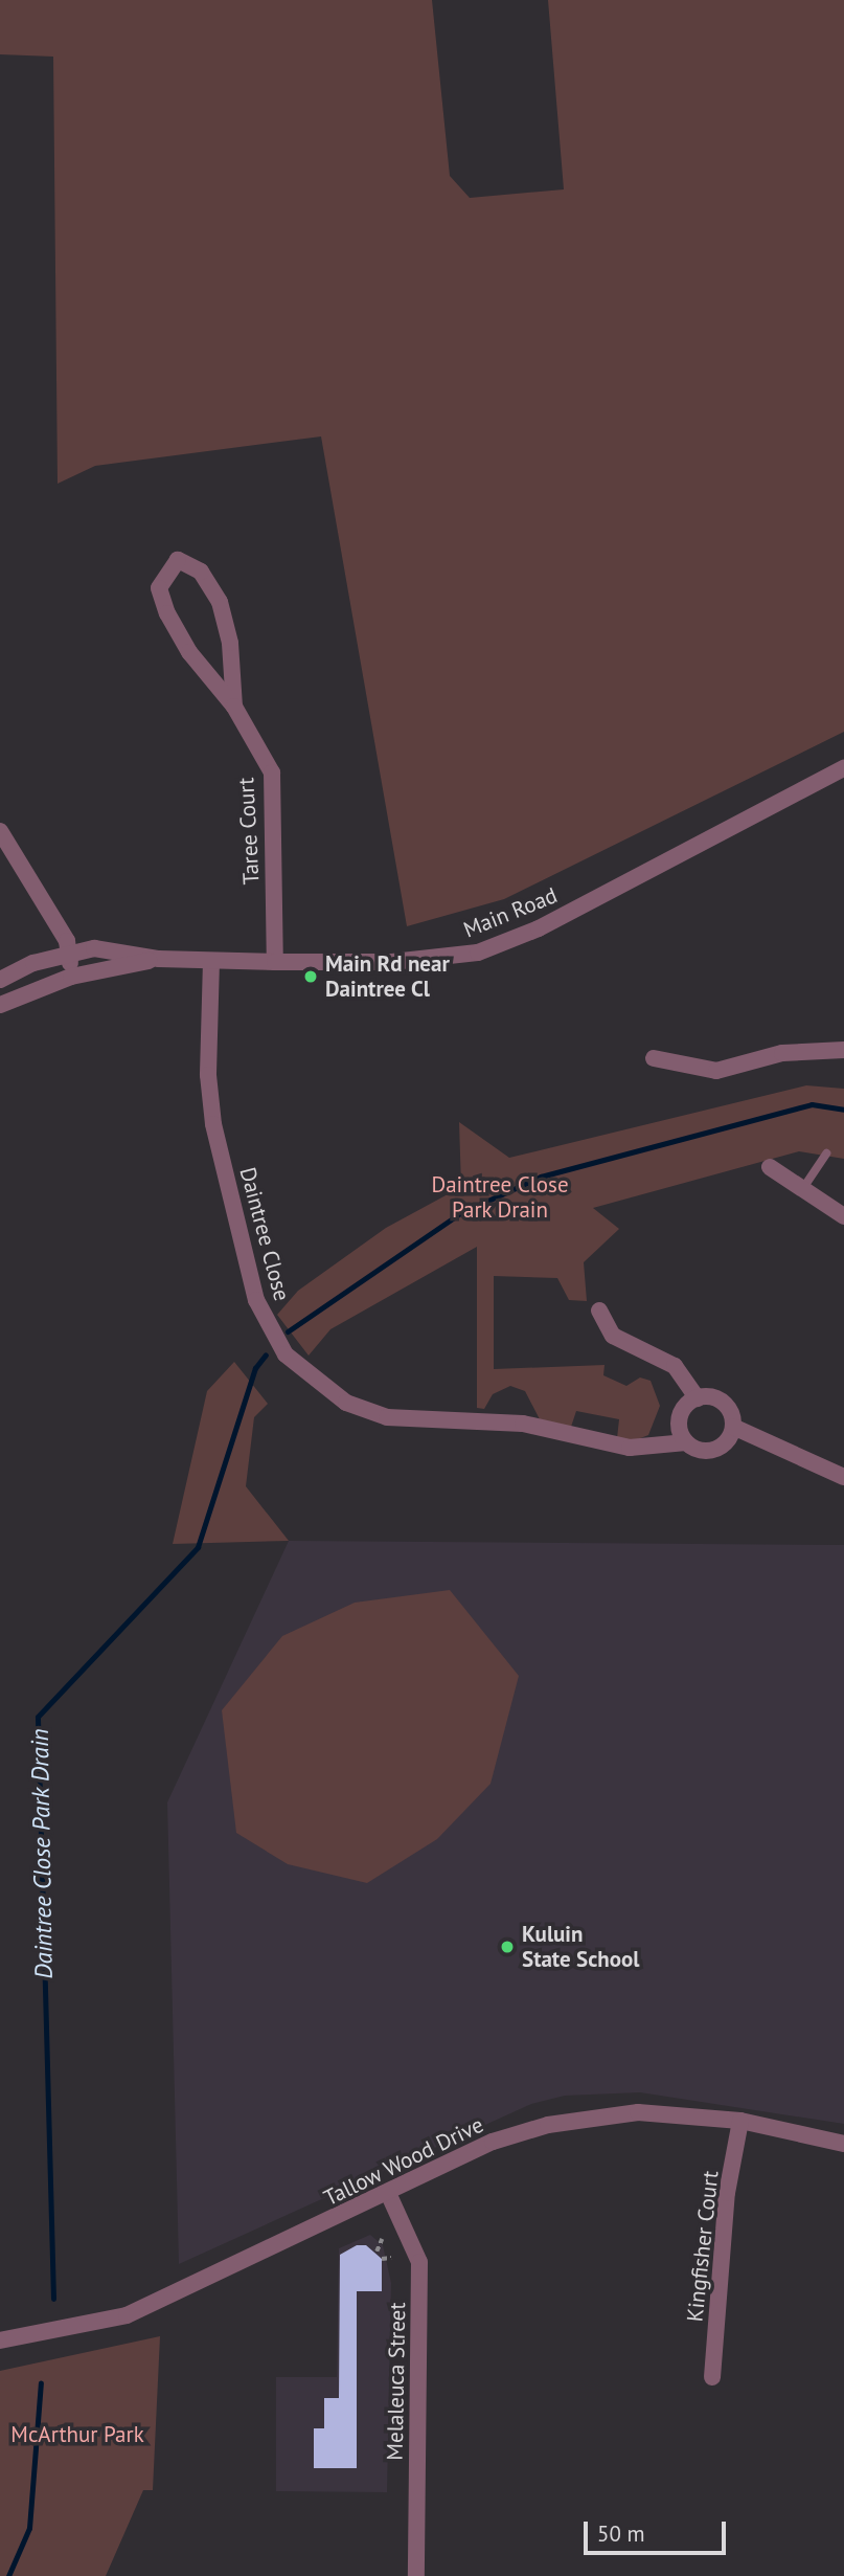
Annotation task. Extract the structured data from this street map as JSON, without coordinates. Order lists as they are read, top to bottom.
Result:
{
  "streets": {
    "street": [
      "Taree Court",
      "Main Road",
      "Daintree Close",
      "Tallow Wood Drive",
      "Kingfisher Court",
      "Melaleuca Street"
    ]
  },
  "crossings": [
    ["Taree Court", "Main Road"],
    ["Main Road", "Daintree Close"],
    ["Tallow Wood Drive", "Kingfisher Court"],
    ["Tallow Wood Drive", "Melaleuca Street"]
  ],
  "water": ["Daintree Close Park Drain"],
  "parks": ["Daintree Close Park Drain", "McArthur Park"],
  "places": ["Main Rd near Daintree Cl", "Kuluin State School"],
  "scale_bar": "50 m"
}
